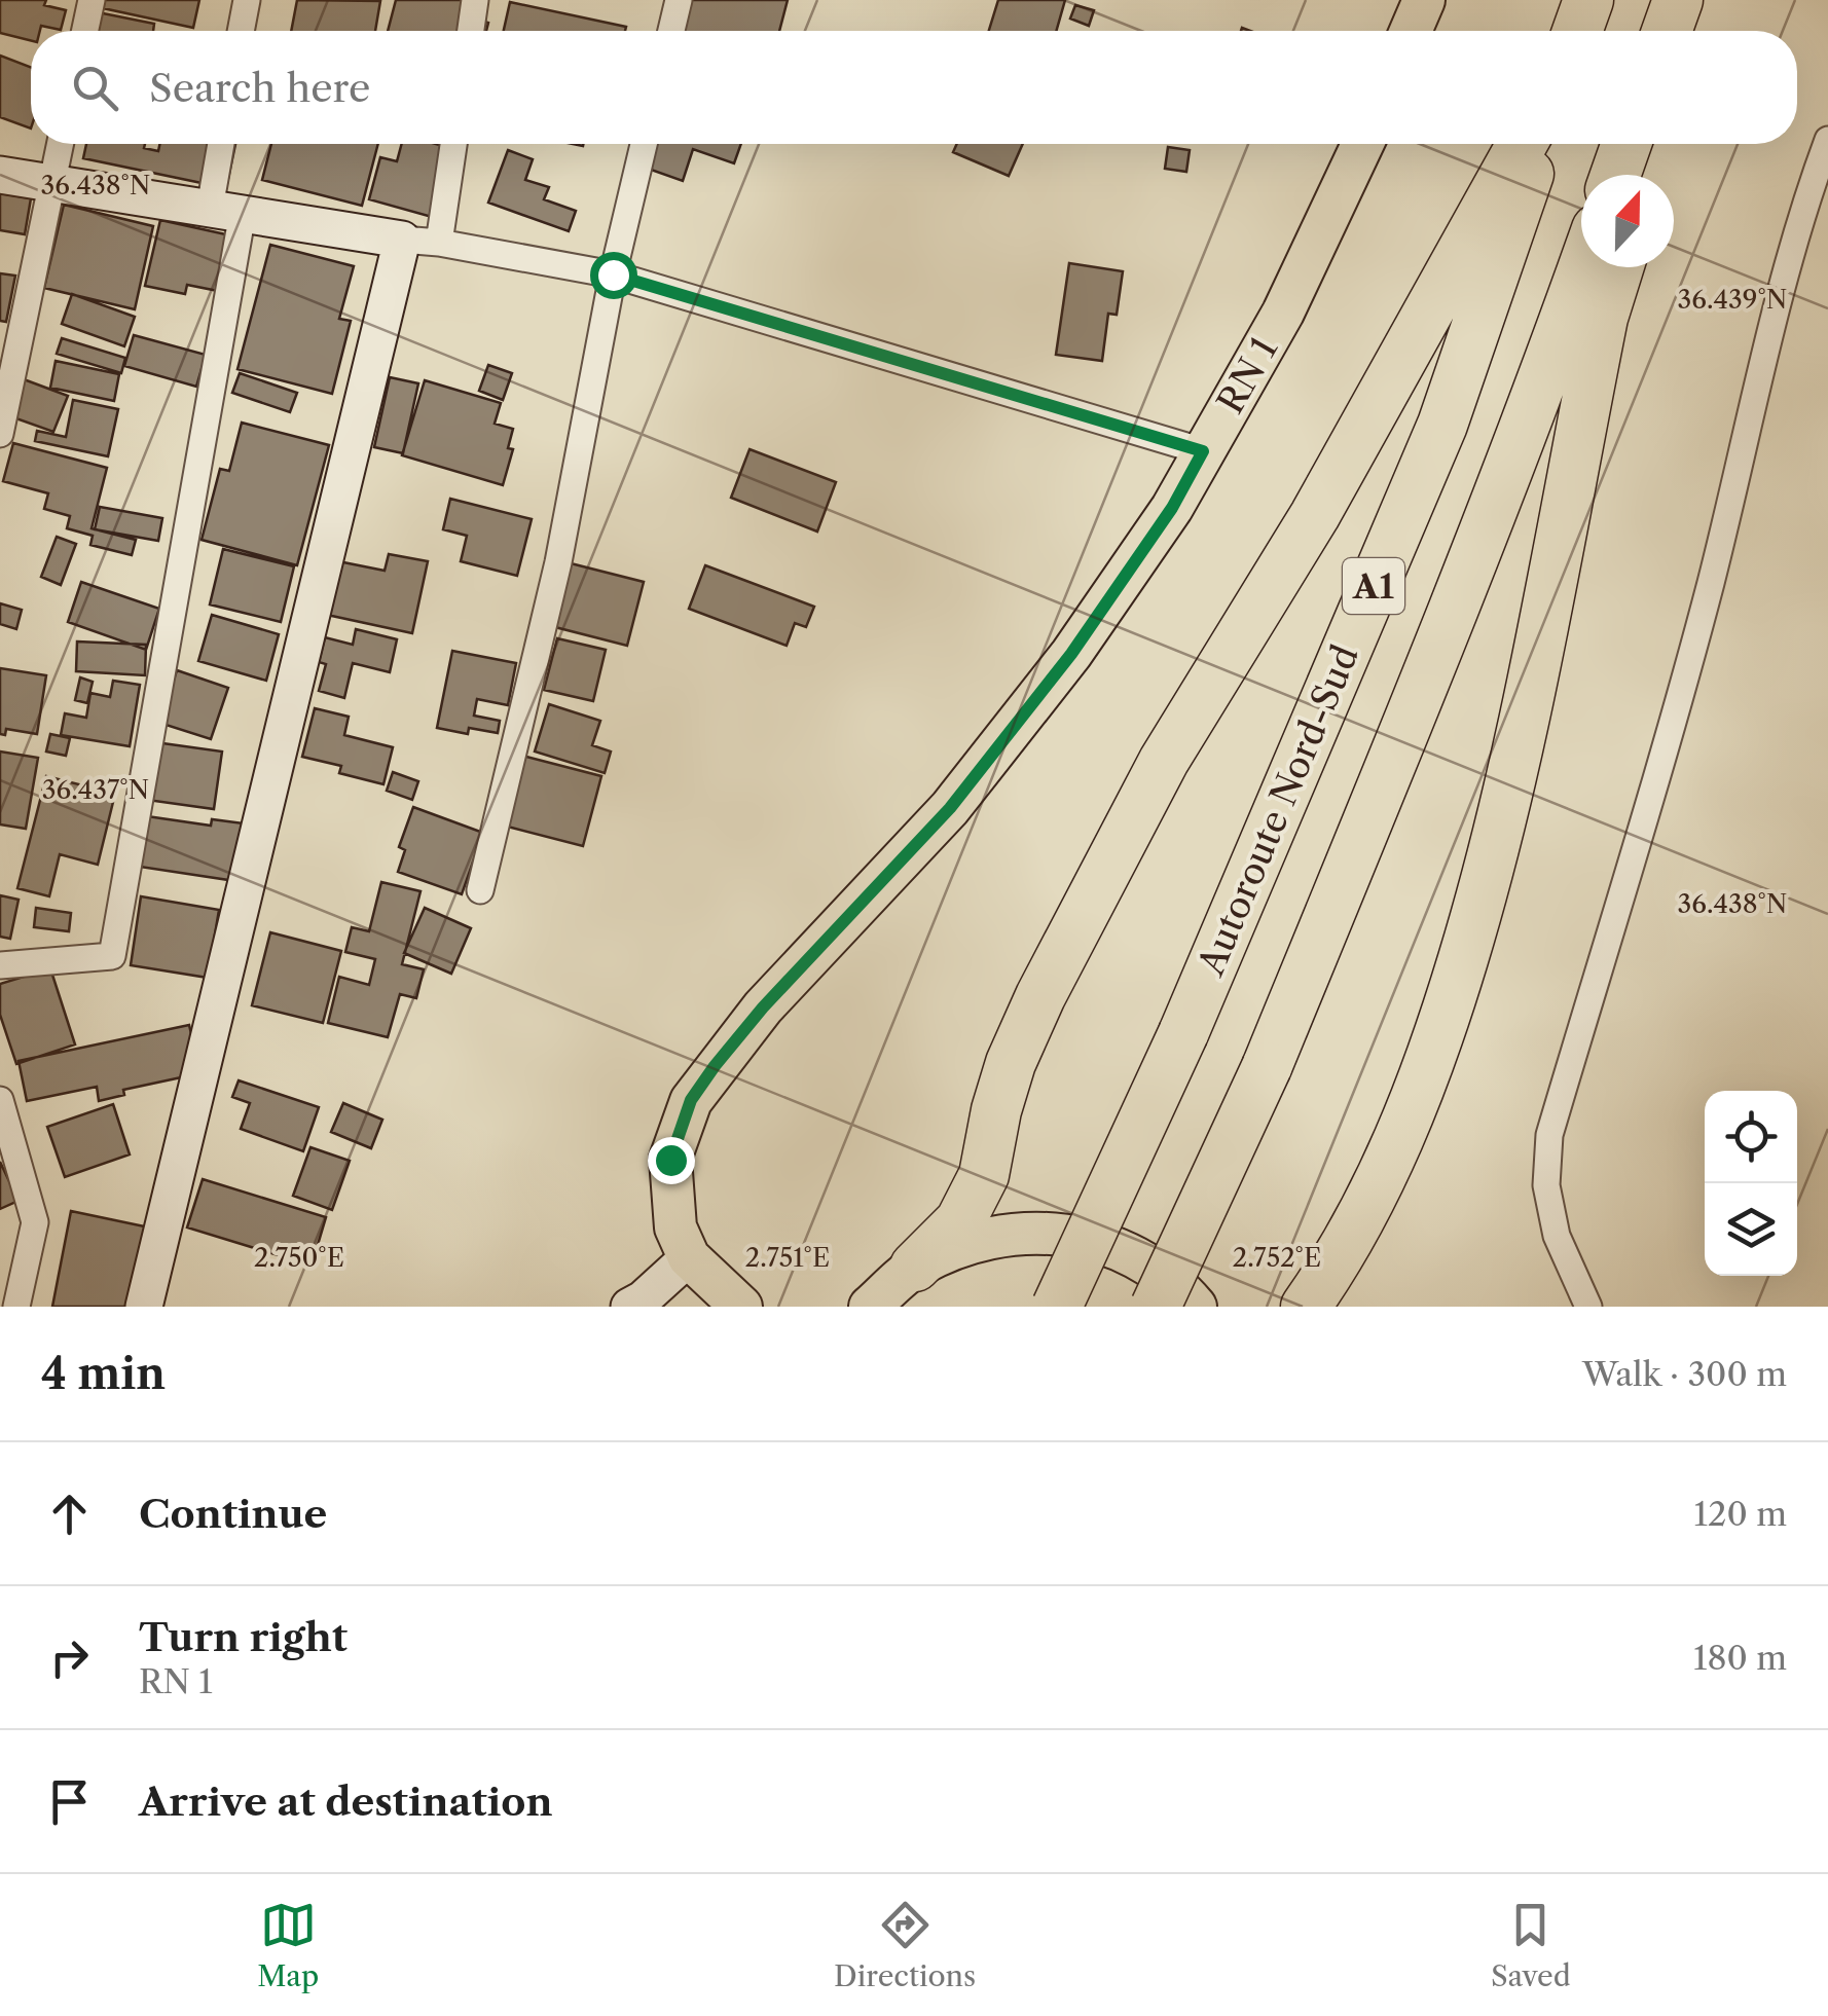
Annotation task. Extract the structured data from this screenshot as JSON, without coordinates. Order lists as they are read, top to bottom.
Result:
{
  "streets": {
    "highway": ["A1", "Autoroute Nord-Sud"],
    "main road": ["RN 1"]
  },
  "north": "top",
  "page": {
    "search": "Search here",
    "heading": ["4 min", "Walk · 300 m"],
    "list": [
      ["Continue", "120 m"],
      ["Turn right", "RN 1", "180 m"],
      "Arrive at destination"
    ],
    "nav": ["Map", "Directions", "Saved"]
  },
  "coordinates": [
    "36.438°N",
    "36.439°N",
    "36.437°N",
    "2.750°E",
    "2.751°E",
    "2.752°E"
  ]
}
